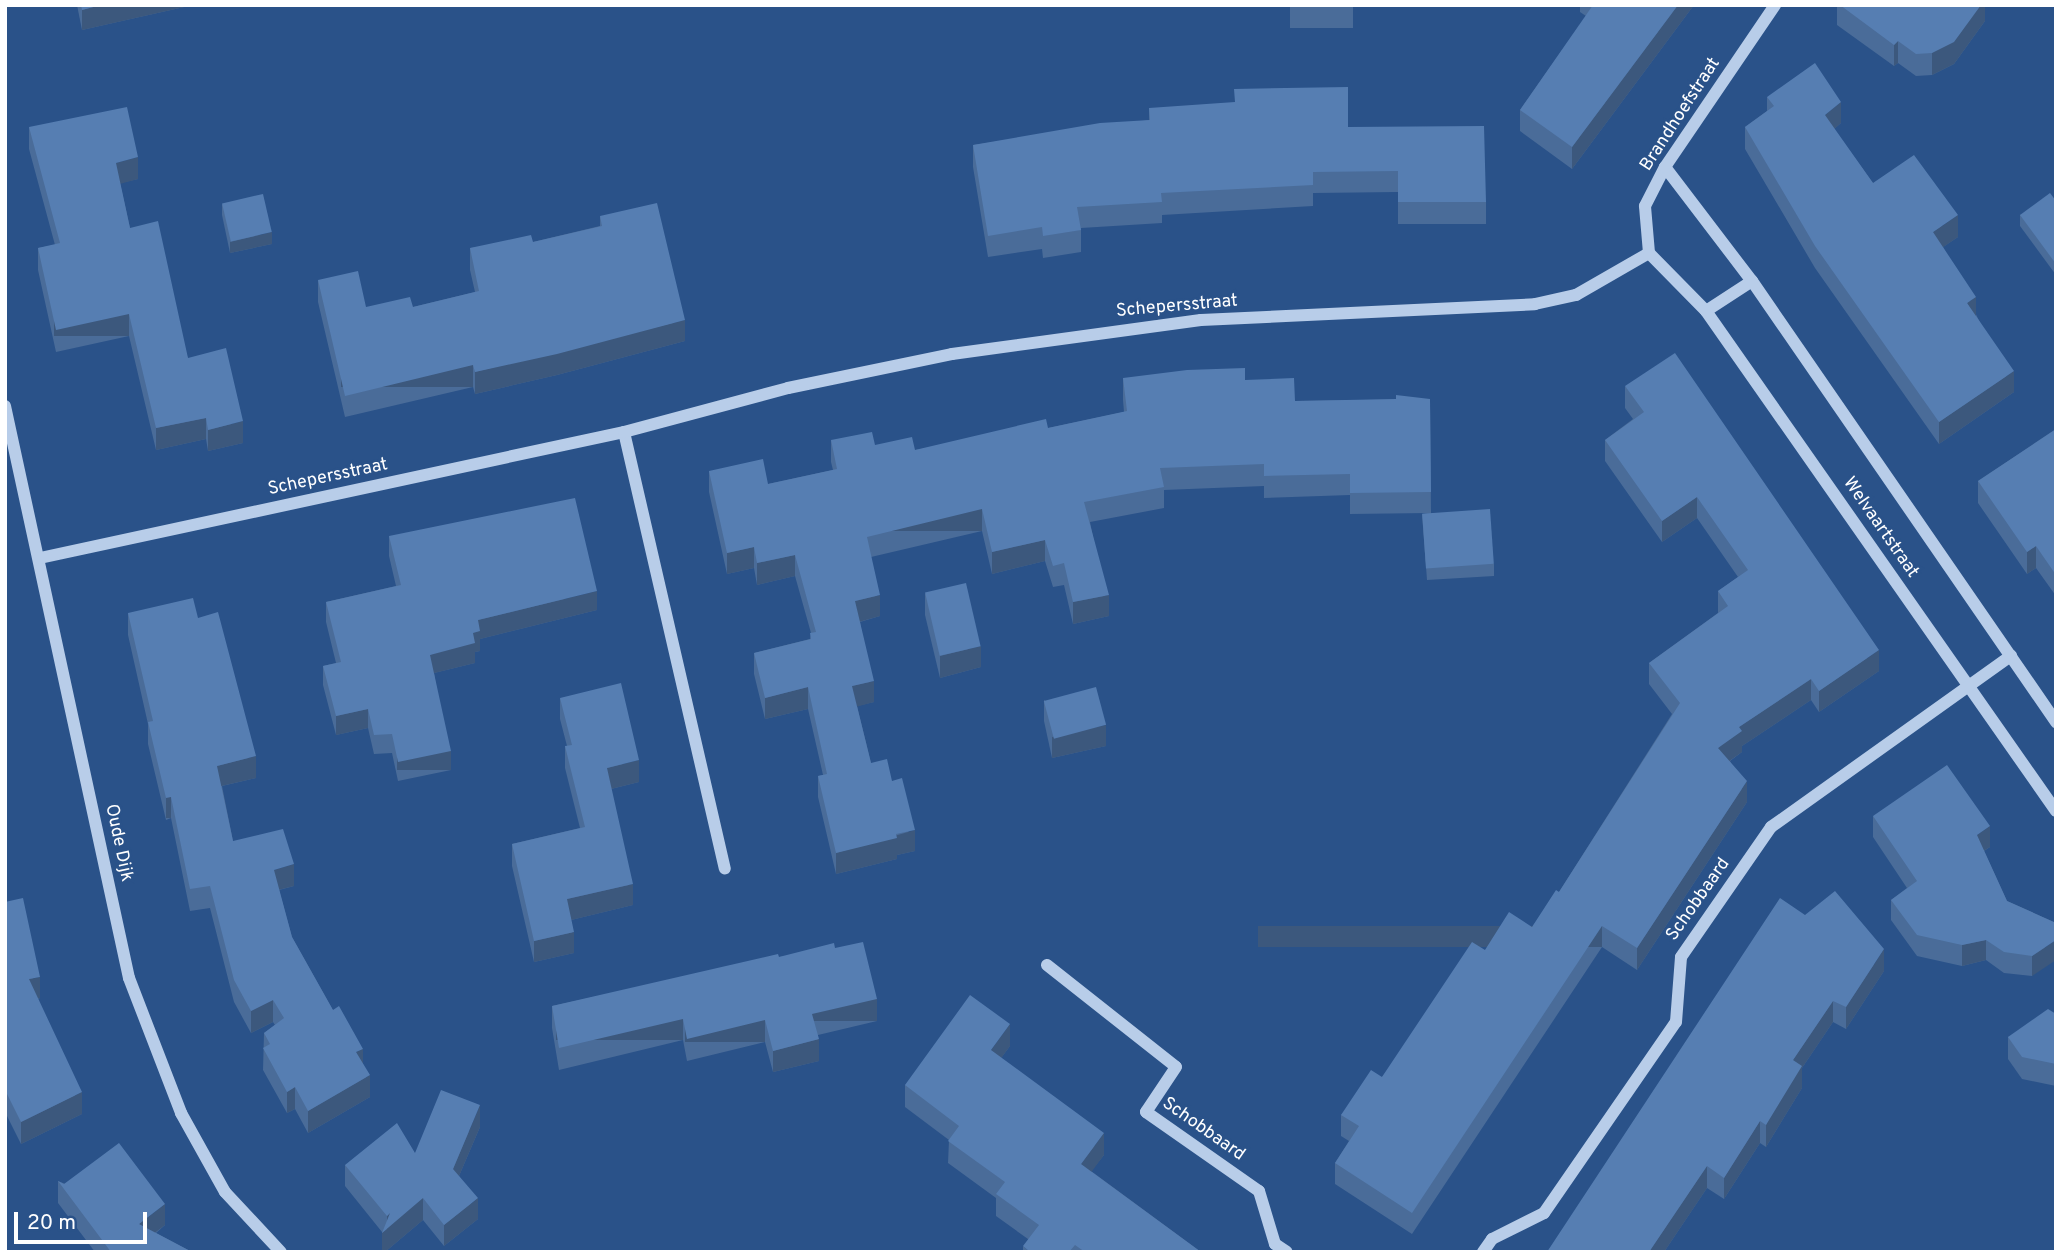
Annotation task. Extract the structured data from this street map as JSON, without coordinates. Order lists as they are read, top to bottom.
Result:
{
  "streets": {
    "street": [
      "Brandhoefstraat",
      "Schepersstraat",
      "Welvaartstraat",
      "Oude Dijk",
      "Schobbaard"
    ]
  },
  "crossings": [
    ["Brandhoefstraat", "Schepersstraat"],
    ["Brandhoefstraat", "Welvaartstraat"],
    ["Schepersstraat", "Oude Dijk"],
    ["Welvaartstraat", "Schobbaard"]
  ],
  "scale_bar": "20 m"
}
